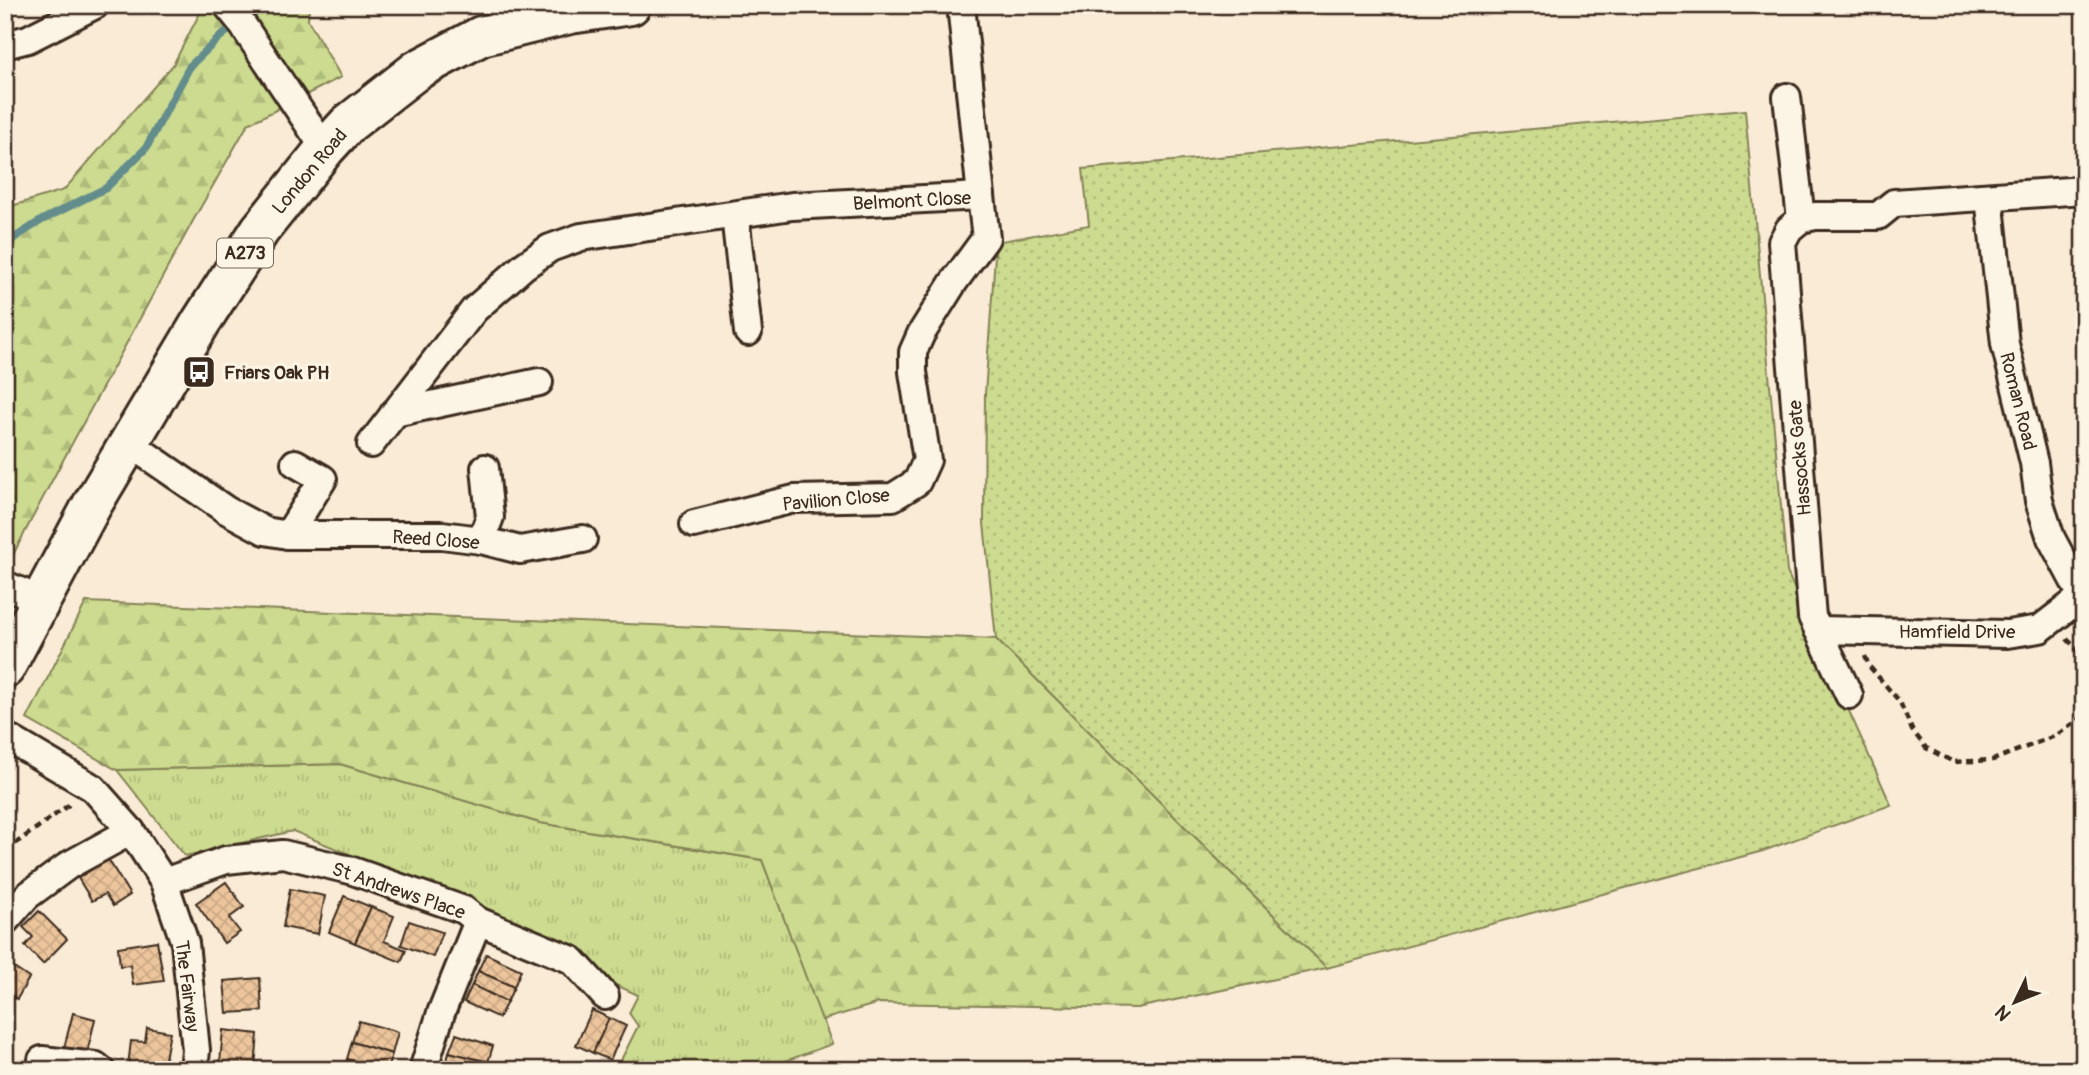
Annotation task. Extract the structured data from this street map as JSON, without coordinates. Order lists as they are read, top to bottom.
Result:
{
  "streets": {
    "main road": ["London Road", "A273"],
    "street": [
      "Belmont Close",
      "Roman Road",
      "Hassocks Gate",
      "Pavilion Close",
      "Reed Close",
      "Hamfield Drive",
      "St Andrews Place",
      "The Fairway"
    ]
  },
  "crossings": [
    ["London Road", "Reed Close"],
    ["Belmont Close", "Pavilion Close"],
    ["Roman Road", "Hamfield Drive"],
    ["Hassocks Gate", "Hamfield Drive"],
    ["St Andrews Place", "The Fairway"]
  ],
  "places": {
    "bus stop": ["Friars Oak PH"]
  },
  "north": "bottom left"
}
